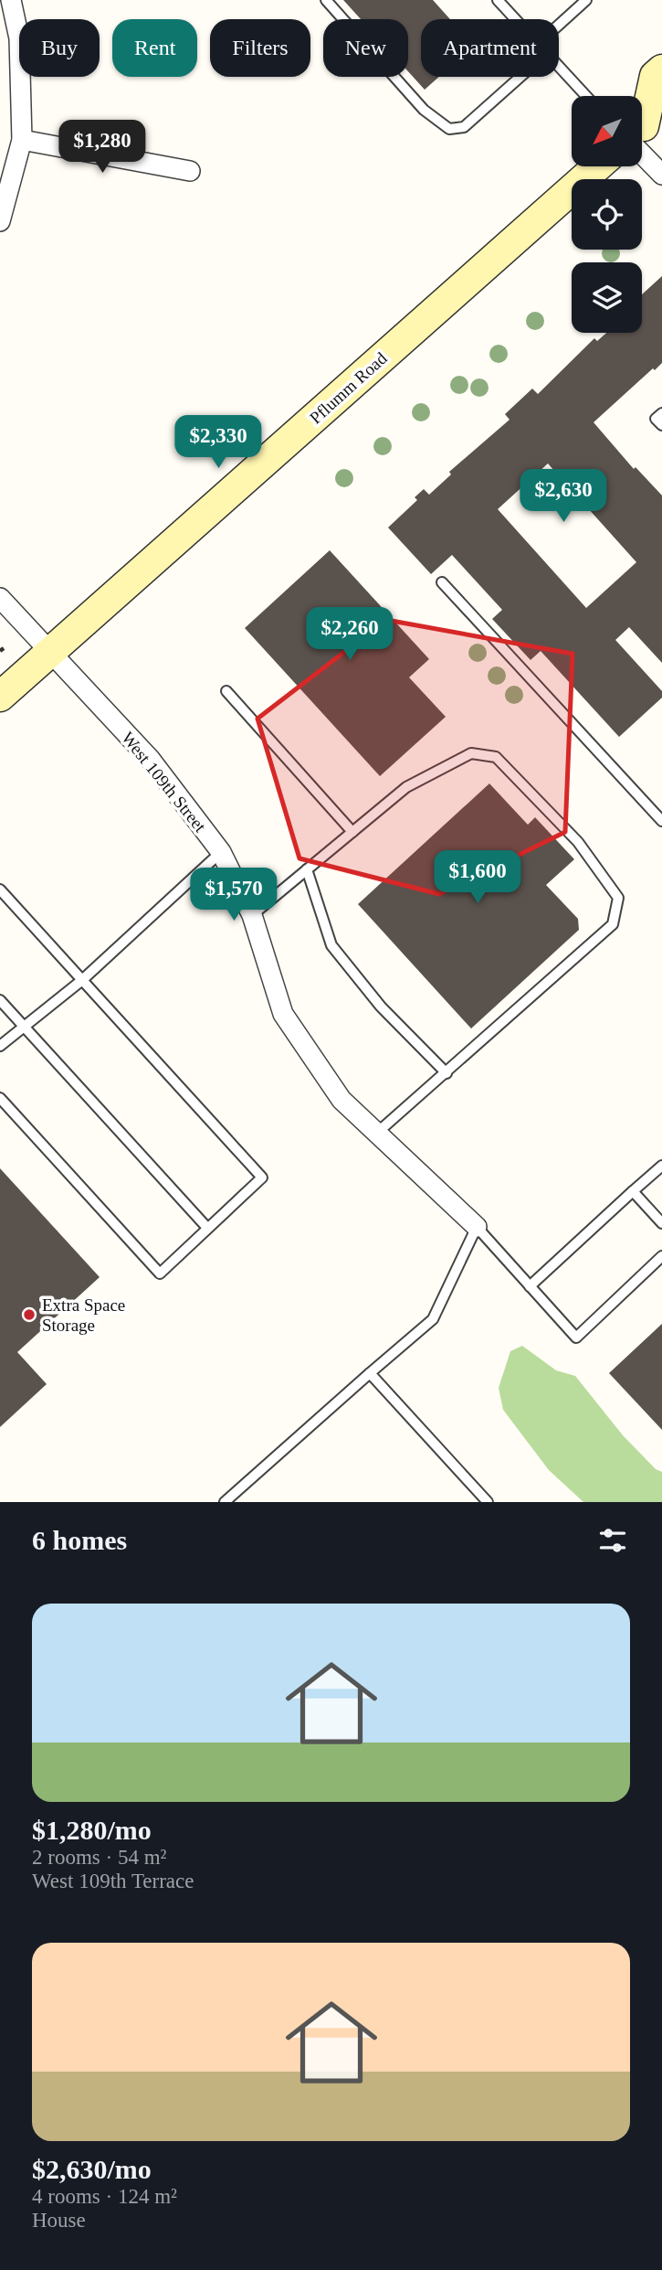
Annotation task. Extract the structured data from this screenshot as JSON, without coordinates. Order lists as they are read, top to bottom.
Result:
{
  "streets": {
    "main road": ["Pflumm Road"],
    "street": ["West 109th Street"]
  },
  "crossings": [
    ["Pflumm Road", "West 109th Street"]
  ],
  "places": ["Extra Space Storage"],
  "north": "bottom left",
  "page": {
    "chip": [
      "Buy",
      "Rent",
      "Filters",
      "New",
      "Apartment"
    ],
    "price": [
      "$1,280",
      "$2,330",
      "$2,630",
      "$2,260",
      "$1,600",
      "$1,570"
    ],
    "heading": "6 homes",
    "list": [
      {
        "name": "$1,280/mo",
        "note": "2 rooms · 54 m² · West 109th Terrace"
      },
      {
        "name": "$2,630/mo",
        "note": "4 rooms · 124 m² · House"
      }
    ]
  }
}
